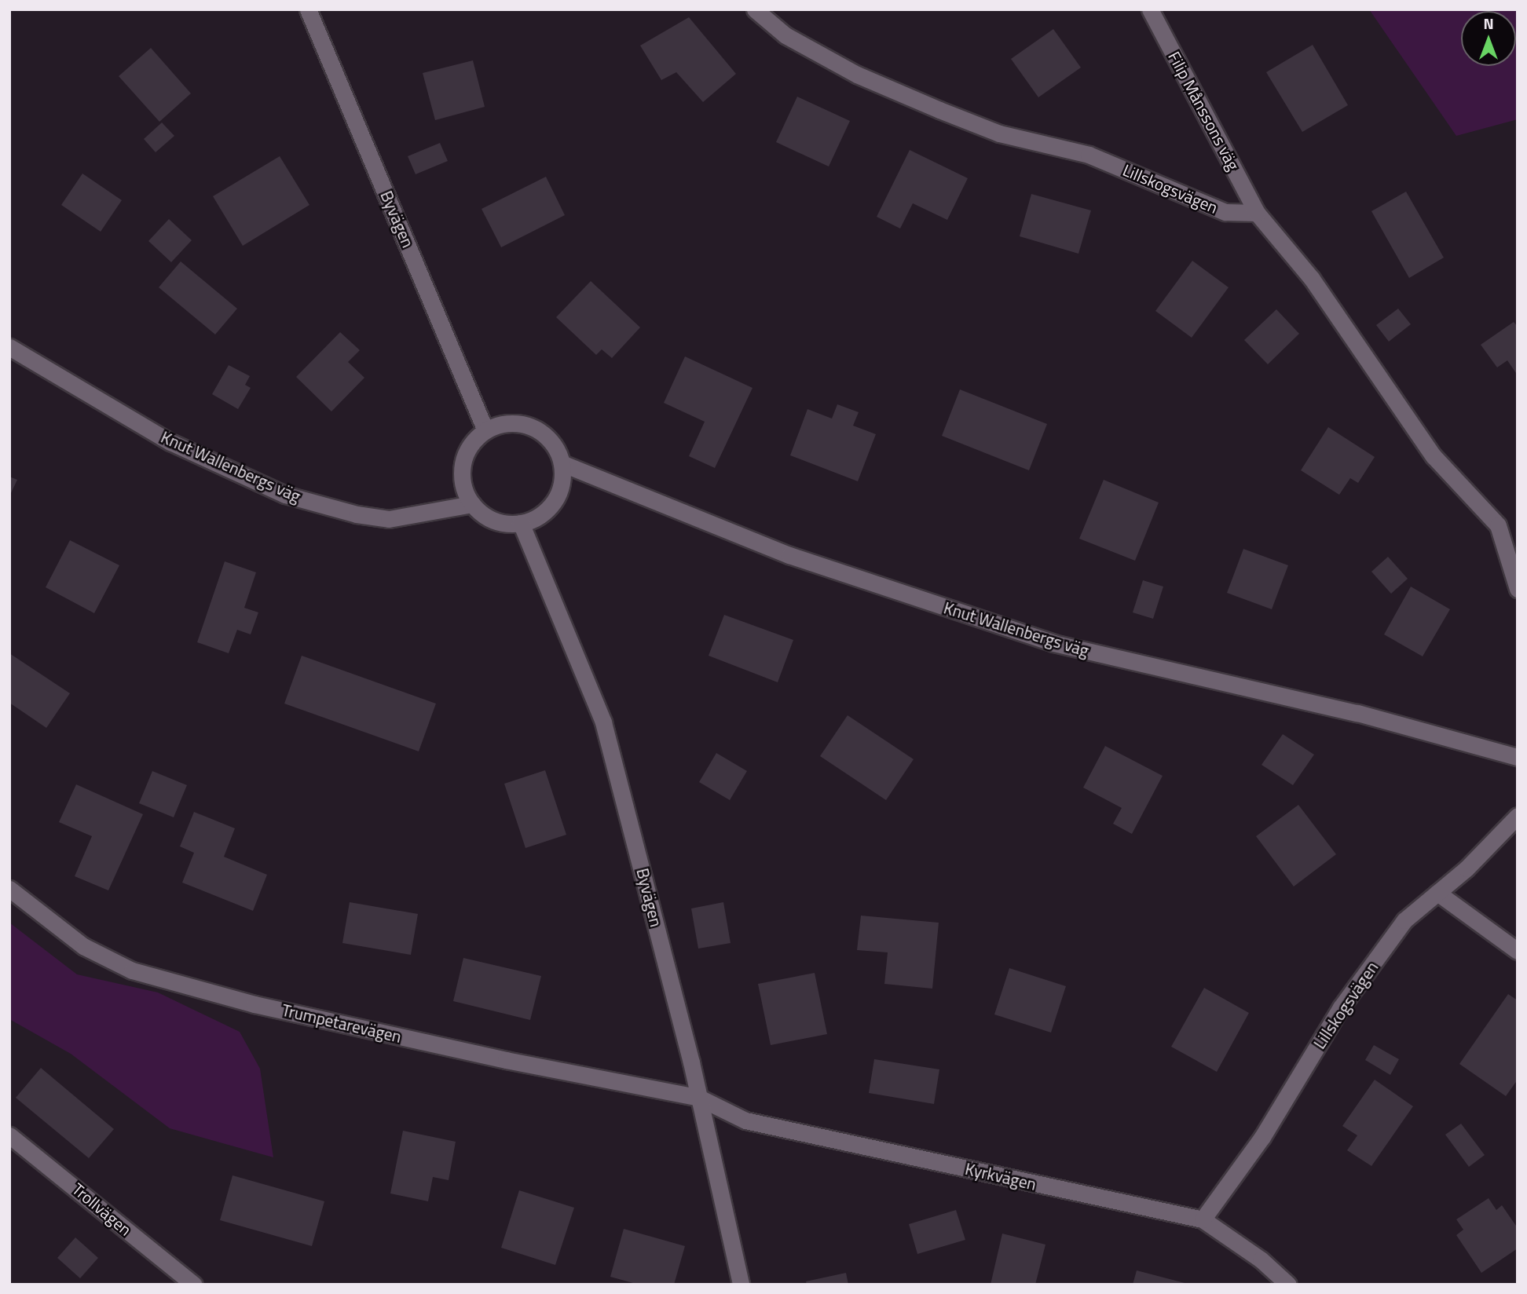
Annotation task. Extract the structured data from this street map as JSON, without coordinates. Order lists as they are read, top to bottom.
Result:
{
  "streets": {
    "street": [
      "Filip Månssons väg",
      "Lillskogsvägen",
      "Byvägen",
      "Knut Wallenbergs väg",
      "Trumpetarevägen",
      "Kyrkvägen",
      "Trollvägen"
    ]
  },
  "crossings": [
    ["Filip Månssons väg", "Lillskogsvägen"],
    ["Lillskogsvägen", "Kyrkvägen"],
    ["Byvägen", "Knut Wallenbergs väg"],
    ["Byvägen", "Trumpetarevägen"],
    ["Byvägen", "Kyrkvägen"],
    ["Trumpetarevägen", "Kyrkvägen"]
  ],
  "north": "top"
}
